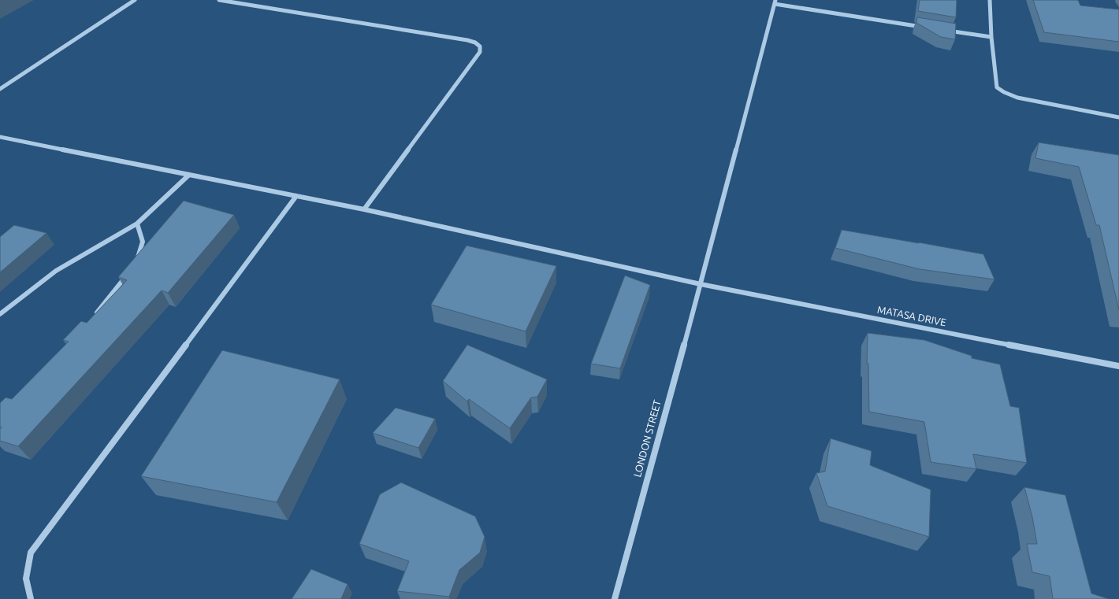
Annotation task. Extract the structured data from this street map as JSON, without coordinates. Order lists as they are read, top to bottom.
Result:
{
  "streets": {
    "street": ["MATASA DRIVE", "LONDON STREET"]
  },
  "crossings": [
    ["MATASA DRIVE", "LONDON STREET"]
  ]
}
